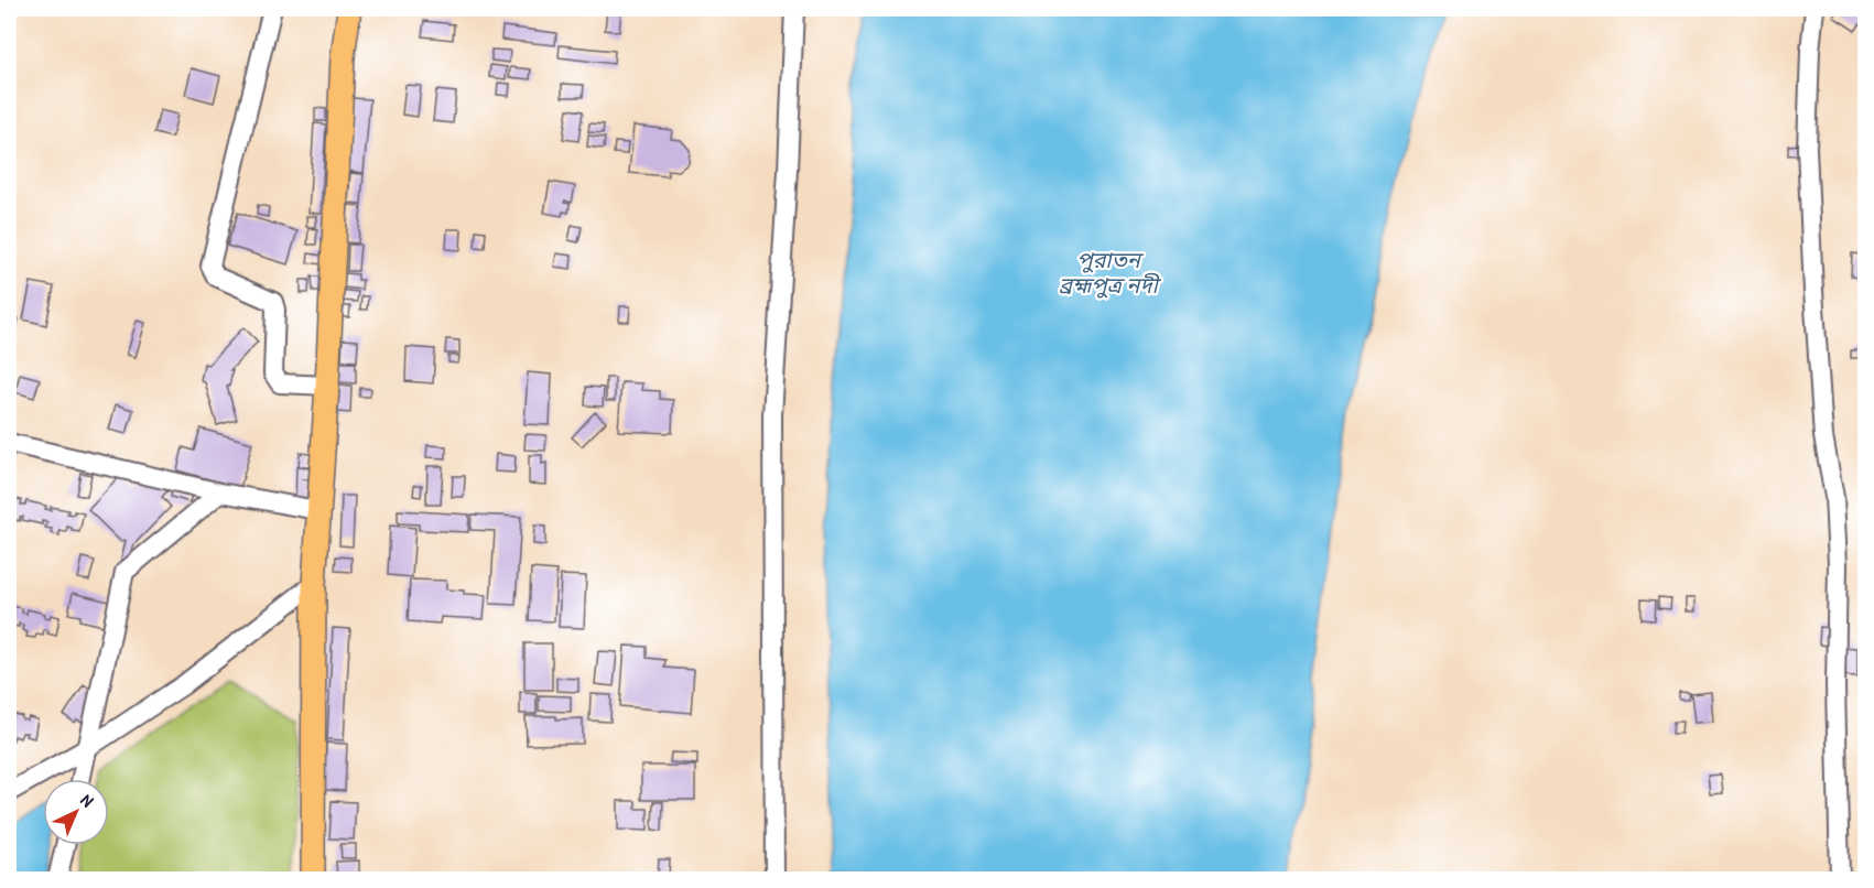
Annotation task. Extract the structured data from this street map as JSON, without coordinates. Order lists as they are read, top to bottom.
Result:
{
  "water": ["পুরাতন ব্রহ্মপুত্র নদী"],
  "north": "top right"
}
